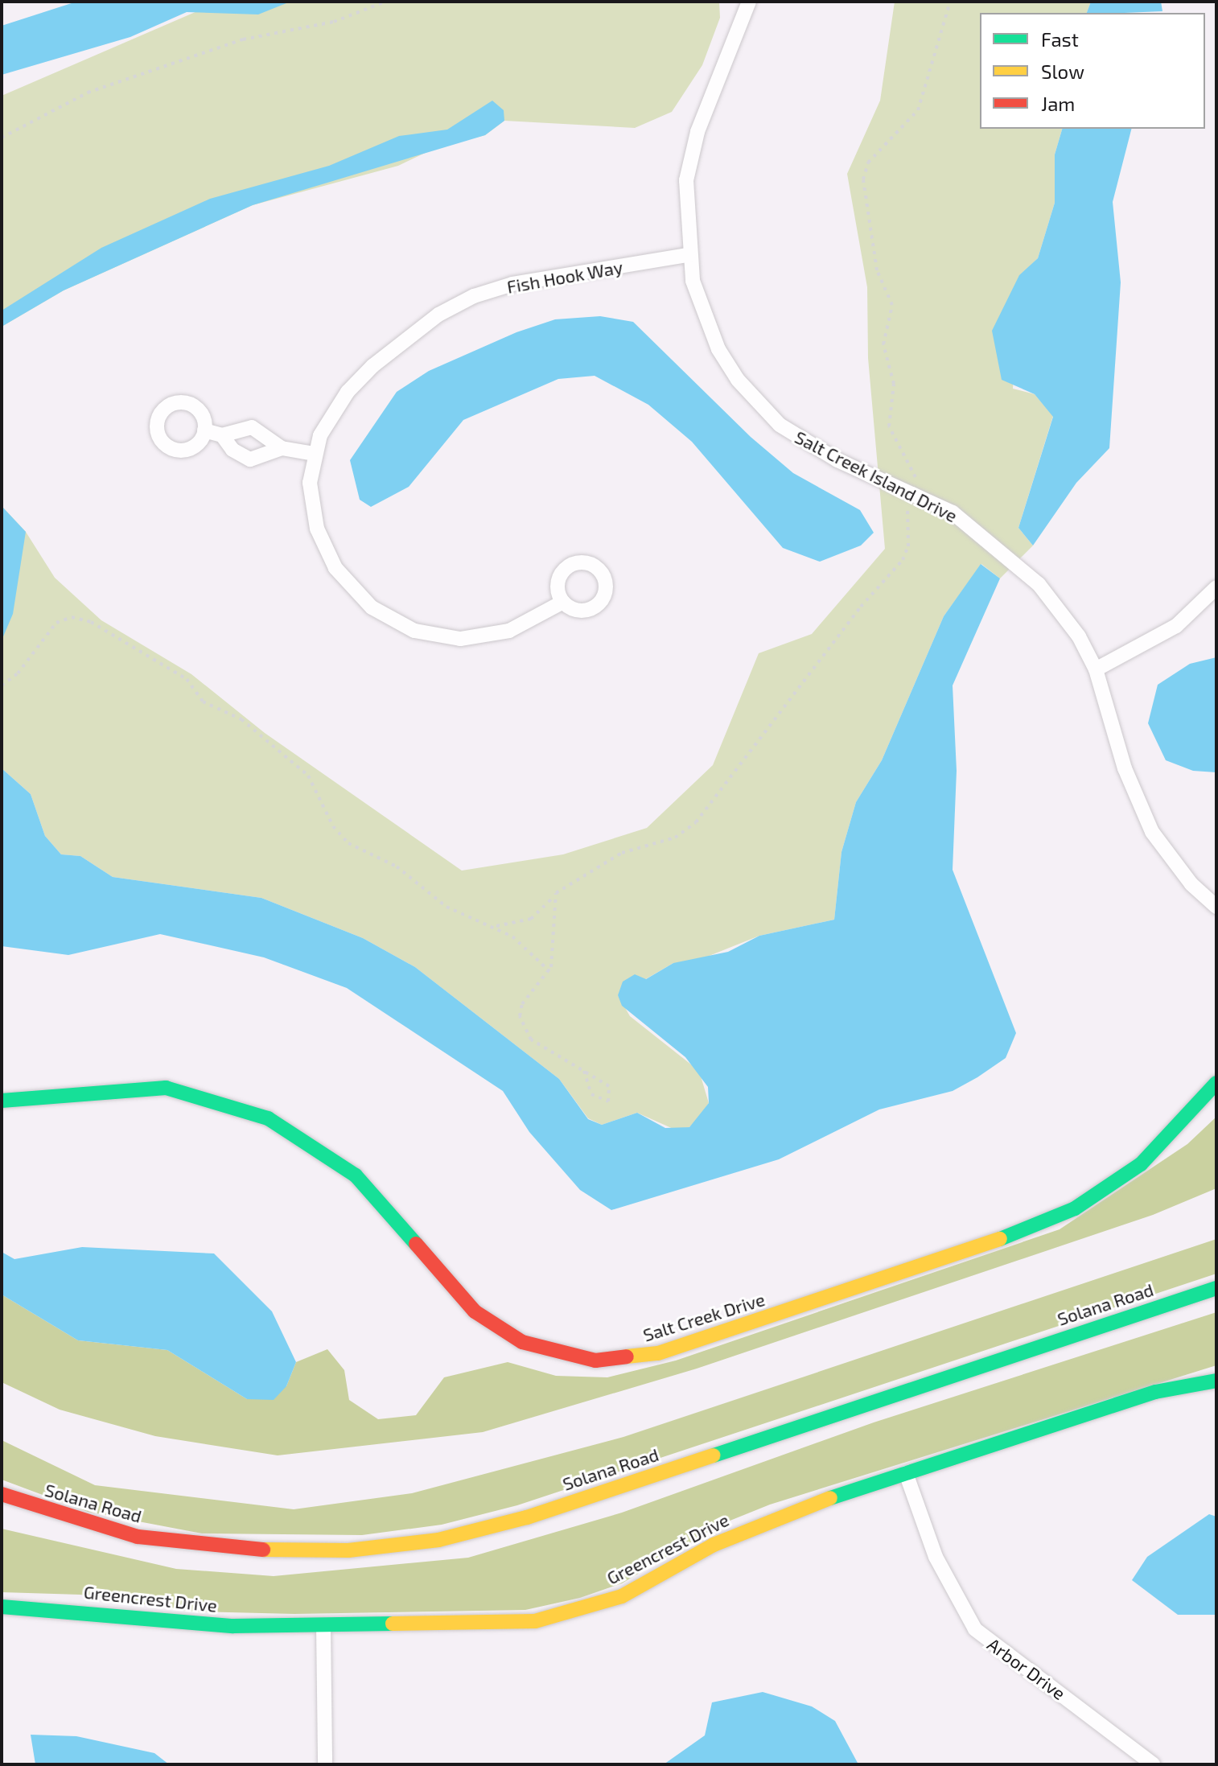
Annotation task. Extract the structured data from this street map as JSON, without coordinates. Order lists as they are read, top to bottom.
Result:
{
  "streets": {
    "street": [
      "Fish Hook Way",
      "Salt Creek Island Drive",
      "Solana Road",
      "Salt Creek Drive",
      "Greencrest Drive",
      "Arbor Drive"
    ]
  },
  "crossings": [
    ["Fish Hook Way", "Salt Creek Island Drive"],
    ["Greencrest Drive", "Arbor Drive"]
  ],
  "legend": ["Fast", "Slow", "Jam"]
}
